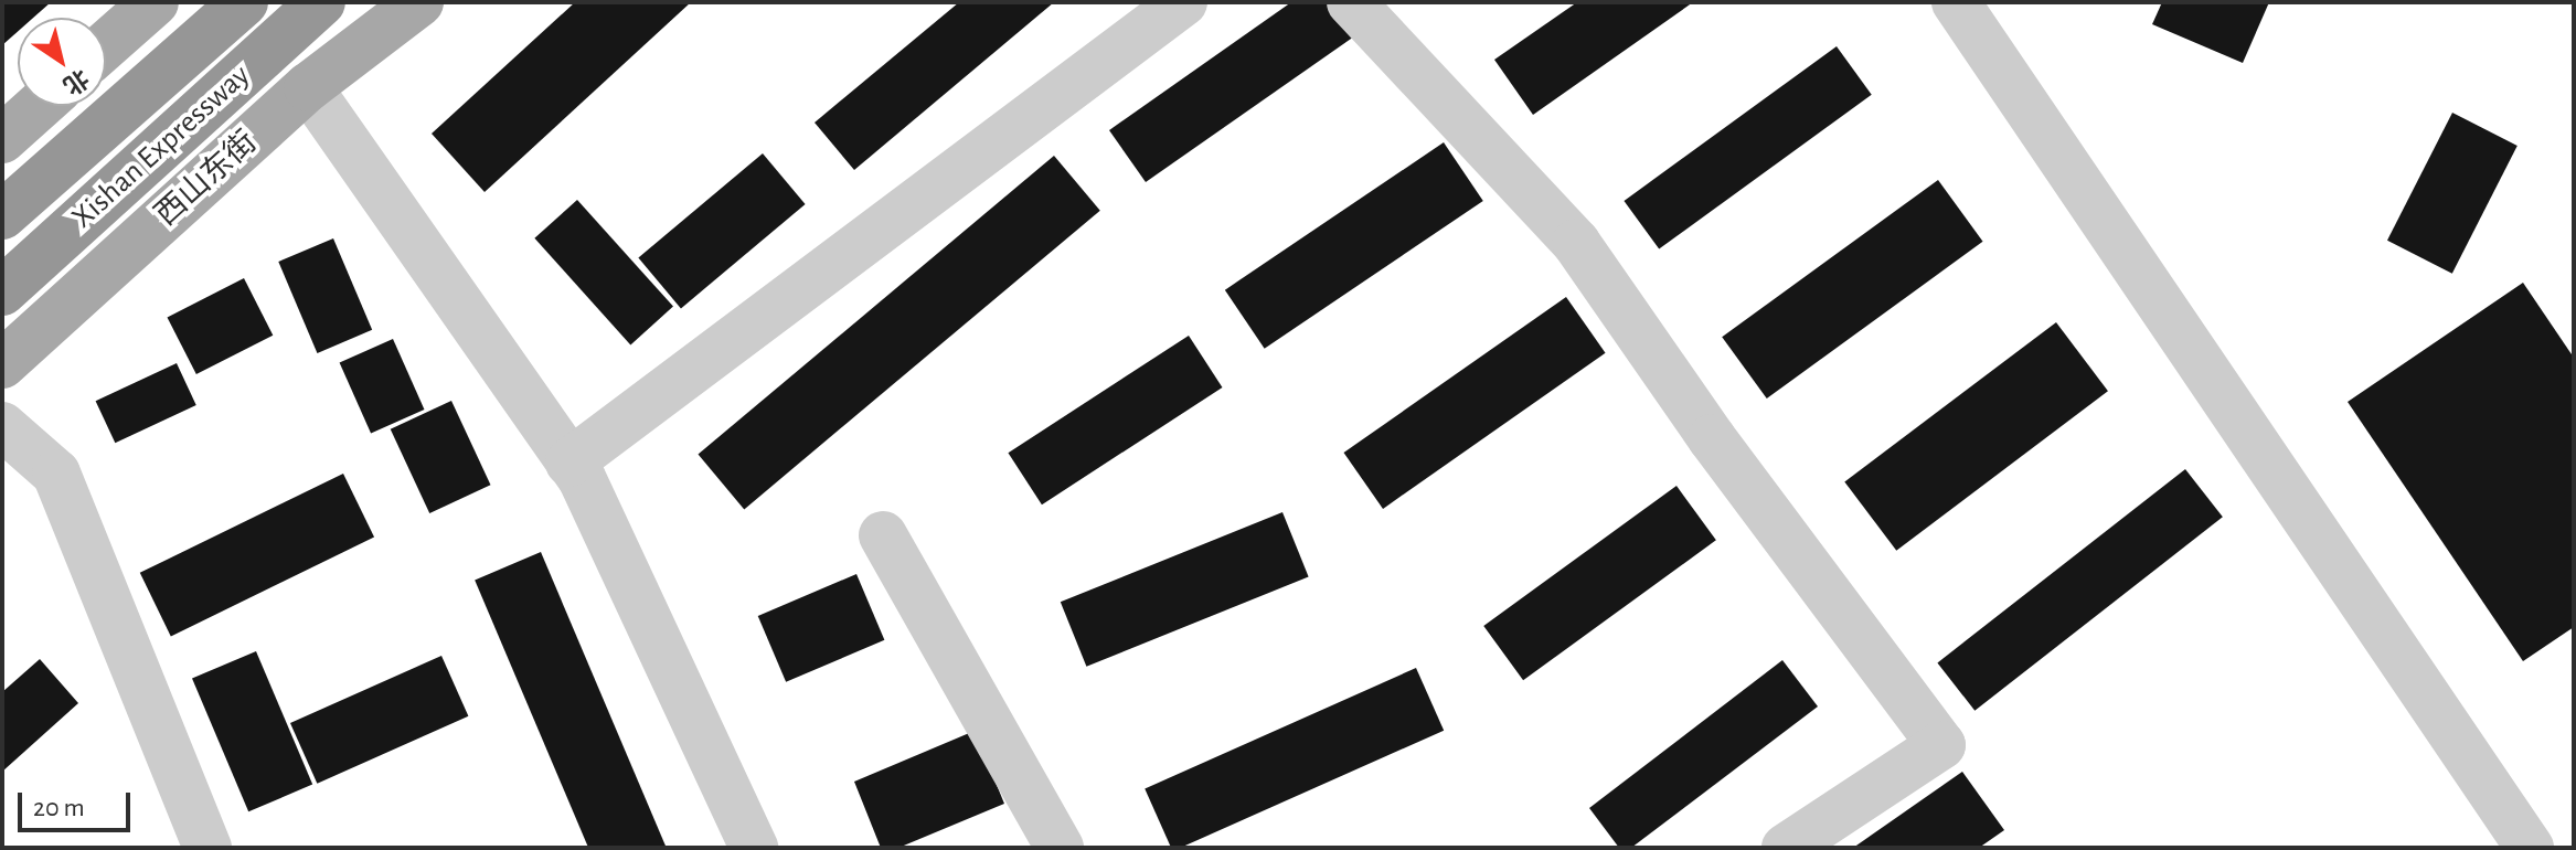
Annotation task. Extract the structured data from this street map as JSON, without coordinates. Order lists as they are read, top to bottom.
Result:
{
  "streets": {
    "highway": ["Xishan Expressway"],
    "main road": ["西山东街"]
  },
  "scale_bar": "20 m",
  "north": "bottom right"
}
